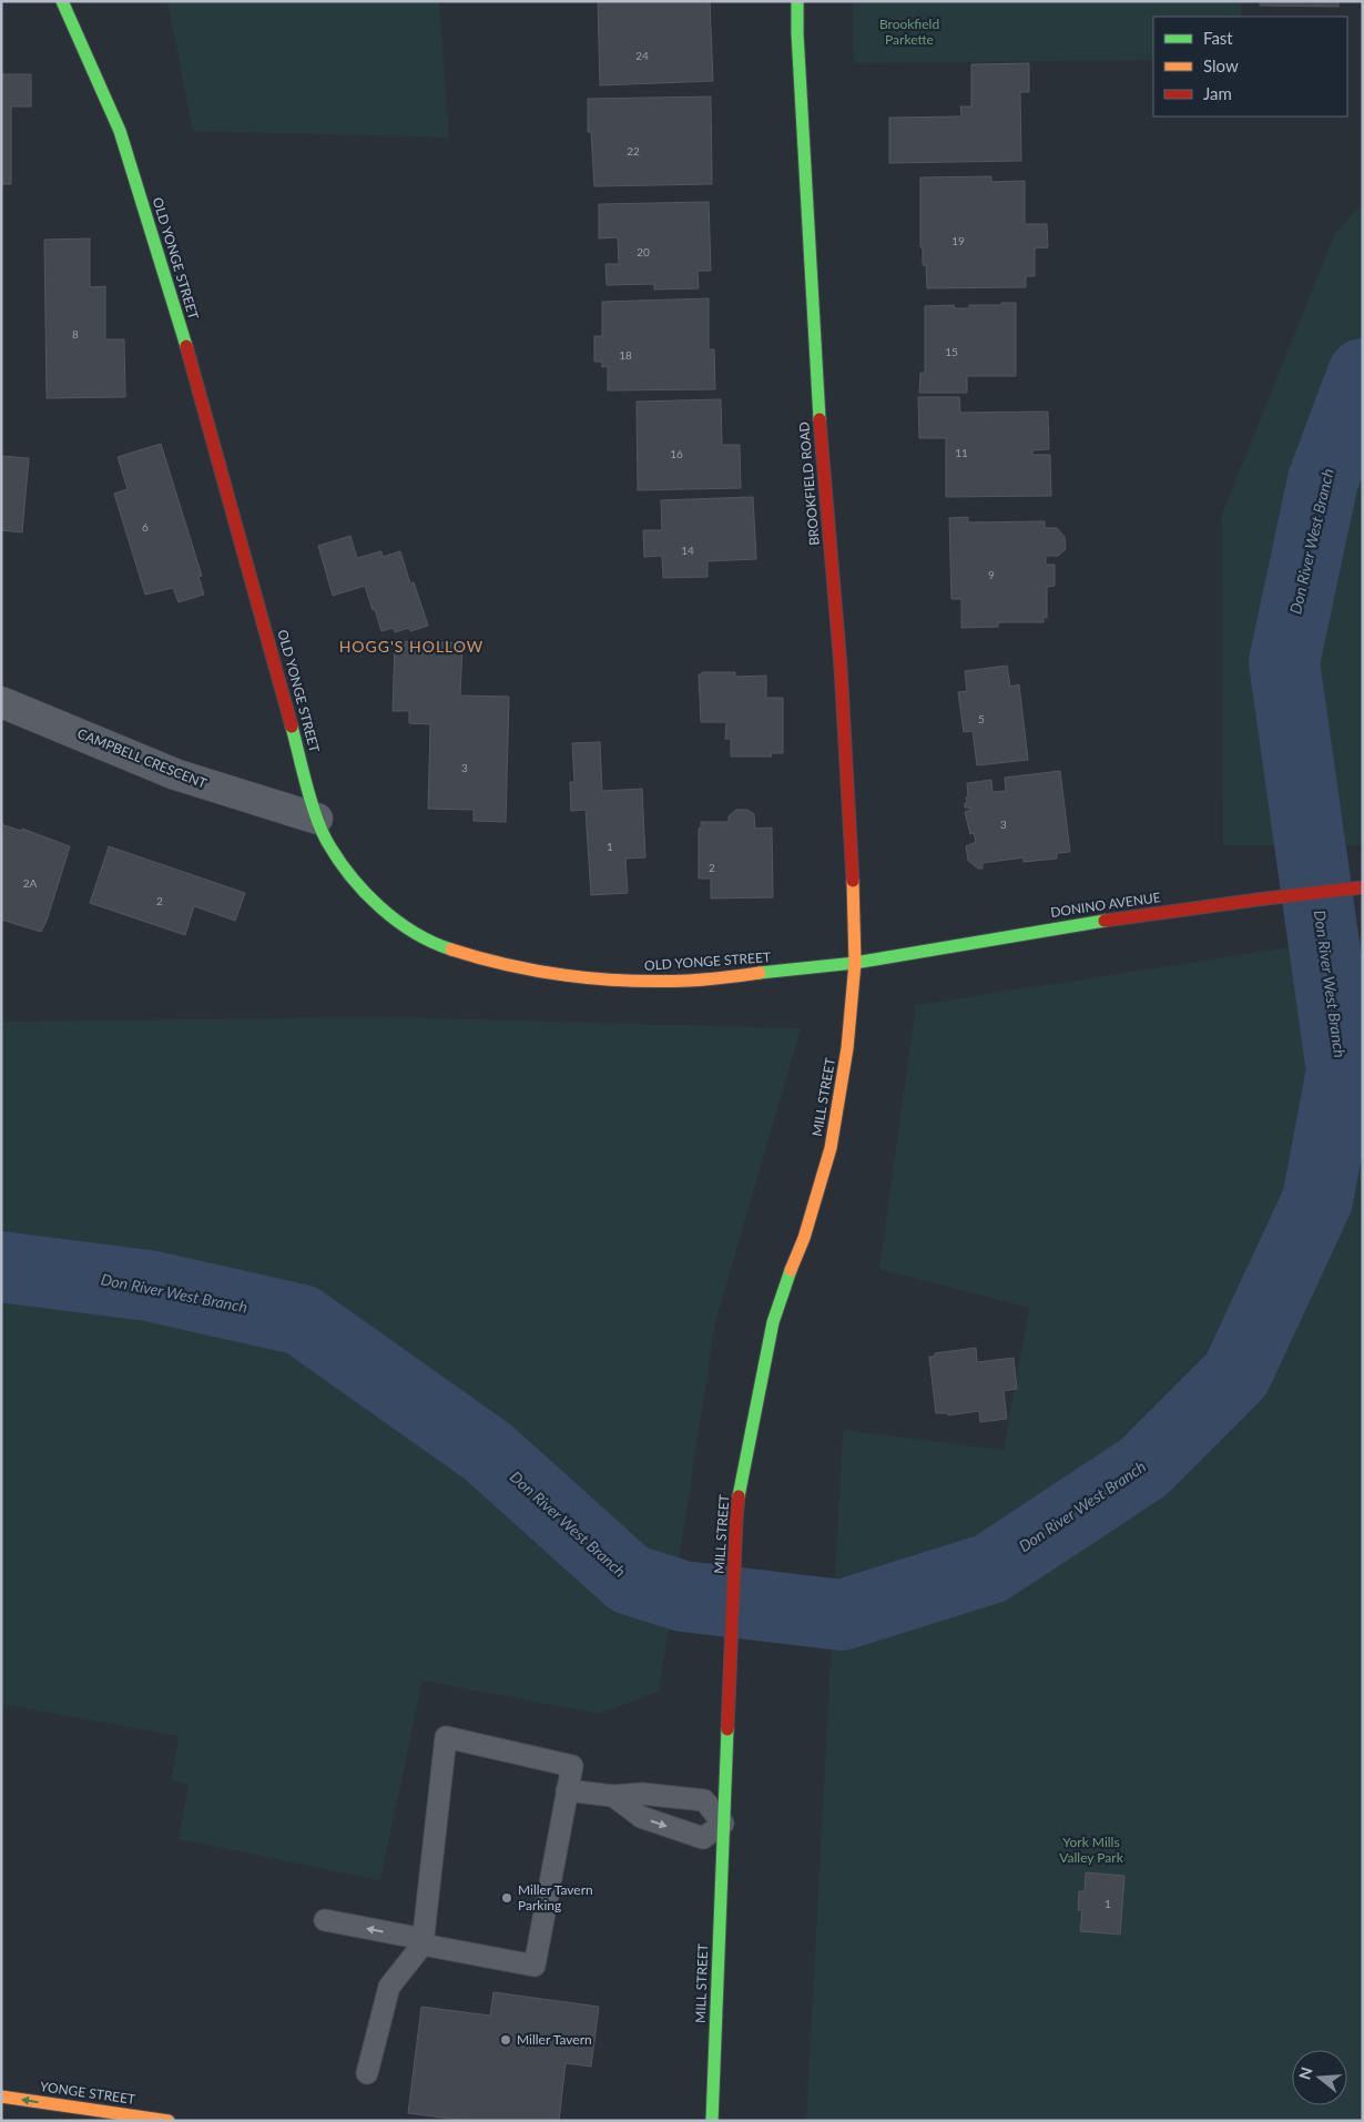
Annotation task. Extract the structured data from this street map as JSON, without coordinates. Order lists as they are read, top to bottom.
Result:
{
  "streets": {
    "street": [
      "OLD YONGE STREET",
      "BROOKFIELD ROAD",
      "CAMPBELL CRESCENT",
      "DONINO AVENUE",
      "MILL STREET",
      "YONGE STREET"
    ]
  },
  "crossings": [
    ["OLD YONGE STREET", "BROOKFIELD ROAD"],
    ["OLD YONGE STREET", "CAMPBELL CRESCENT"],
    ["OLD YONGE STREET", "DONINO AVENUE"],
    ["OLD YONGE STREET", "MILL STREET"],
    ["BROOKFIELD ROAD", "DONINO AVENUE"],
    ["BROOKFIELD ROAD", "MILL STREET"],
    ["DONINO AVENUE", "MILL STREET"]
  ],
  "one_way": ["YONGE STREET"],
  "districts": ["HOGG'S HOLLOW"],
  "water": ["Don River West Branch"],
  "parks": ["Brookfield Parkette", "York Mills Valley Park"],
  "places": ["Miller Tavern Parking", "Miller Tavern"],
  "house_numbers": [
    "24",
    "22",
    "19",
    "20",
    "8",
    "15",
    "18",
    "11",
    "16",
    "6",
    "14",
    "9",
    "5",
    "3",
    "3",
    "1",
    "2",
    "2A",
    "2",
    "1"
  ],
  "legend": ["Fast", "Slow", "Jam"],
  "north": "left"
}
